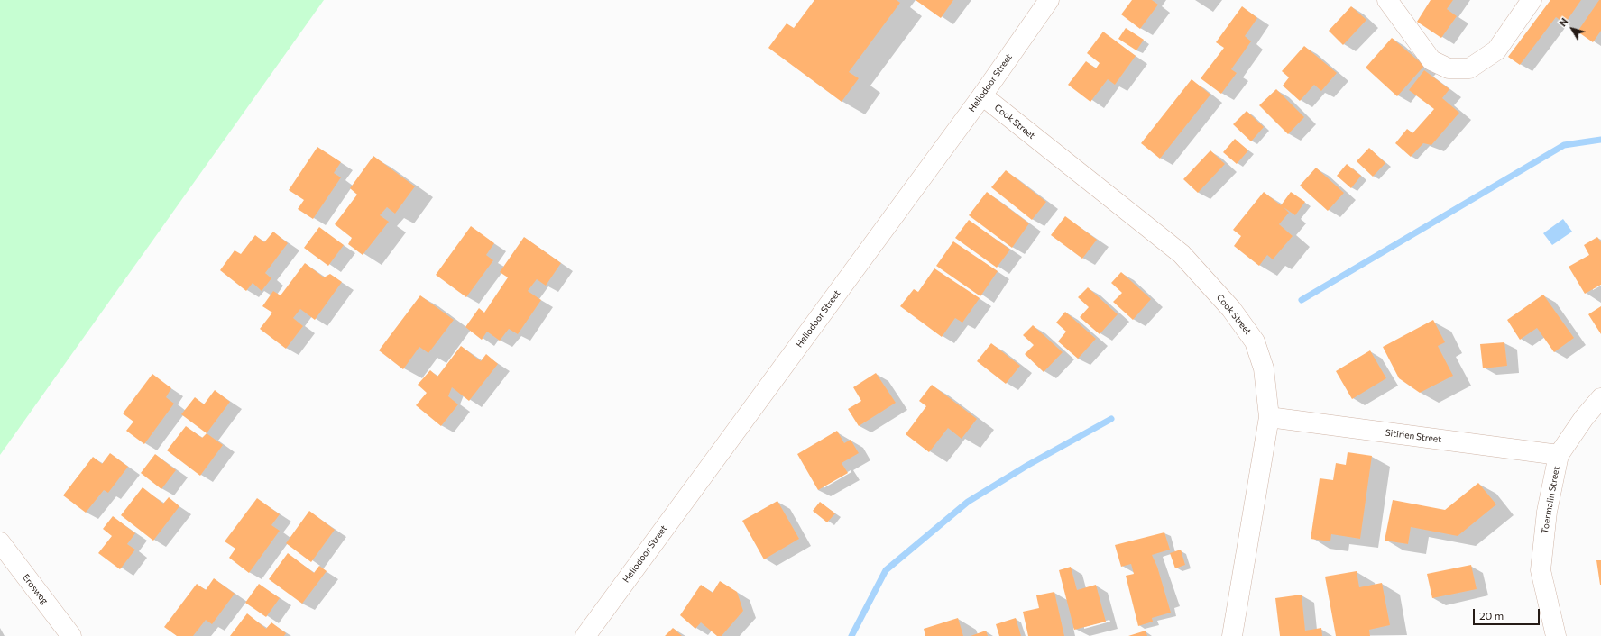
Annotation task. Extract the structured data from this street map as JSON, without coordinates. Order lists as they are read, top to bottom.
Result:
{
  "streets": {
    "street": [
      "Heliodoor Street",
      "Cook Street",
      "Sitirien Street",
      "Toermalin Street",
      "Erosweg"
    ]
  },
  "crossings": [
    ["Heliodoor Street", "Cook Street"],
    ["Cook Street", "Sitirien Street"],
    ["Sitirien Street", "Toermalin Street"]
  ],
  "scale_bar": "20 m",
  "north": "top left"
}
